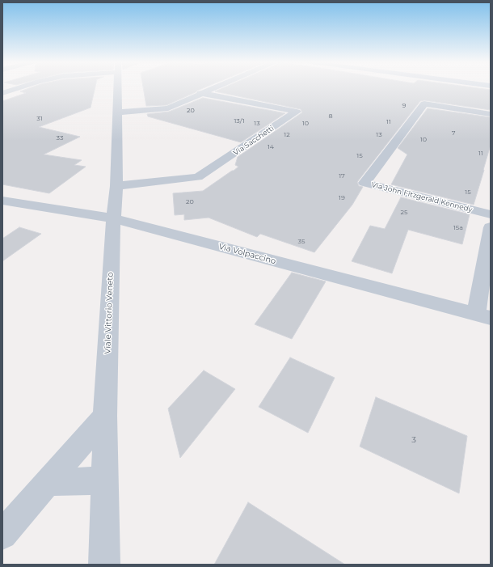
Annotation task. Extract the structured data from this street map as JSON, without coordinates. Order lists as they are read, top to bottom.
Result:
{
  "streets": {
    "street": [
      "Via Sacchetti",
      "Via John Fitzgerald Kennedy",
      "Via Volpaccino",
      "Viale Vittorio Veneto"
    ]
  },
  "crossings": [
    ["Via Sacchetti", "Viale Vittorio Veneto"],
    ["Via Volpaccino", "Viale Vittorio Veneto"]
  ],
  "house_numbers": [
    "9",
    "20",
    "8",
    "31",
    "13/1",
    "11",
    "13",
    "10",
    "7",
    "12",
    "13",
    "33",
    "10",
    "14",
    "11",
    "15",
    "17",
    "15",
    "19",
    "20",
    "25",
    "15a",
    "35",
    "3"
  ]
}
